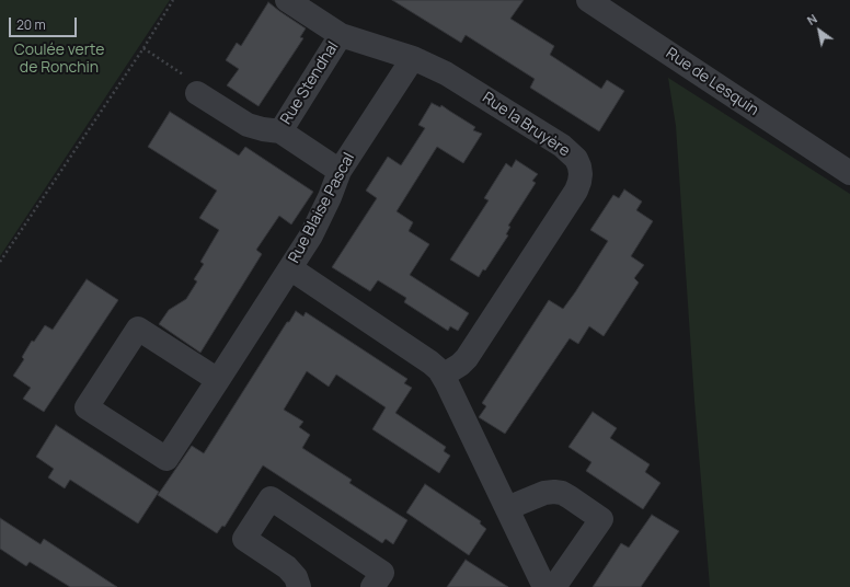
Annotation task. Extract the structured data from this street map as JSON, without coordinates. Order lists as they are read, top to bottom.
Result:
{
  "streets": {
    "street": [
      "Rue de Lesquin",
      "Rue Stendhal",
      "Rue la Bruyère",
      "Rue Blaise Pascal"
    ]
  },
  "crossings": [
    ["Rue Stendhal", "Rue la Bruyère"],
    ["Rue Stendhal", "Rue Blaise Pascal"],
    ["Rue la Bruyère", "Rue Blaise Pascal"]
  ],
  "parks": ["Coulée verte de Ronchin"],
  "scale_bar": "20 m",
  "north": "top left"
}
